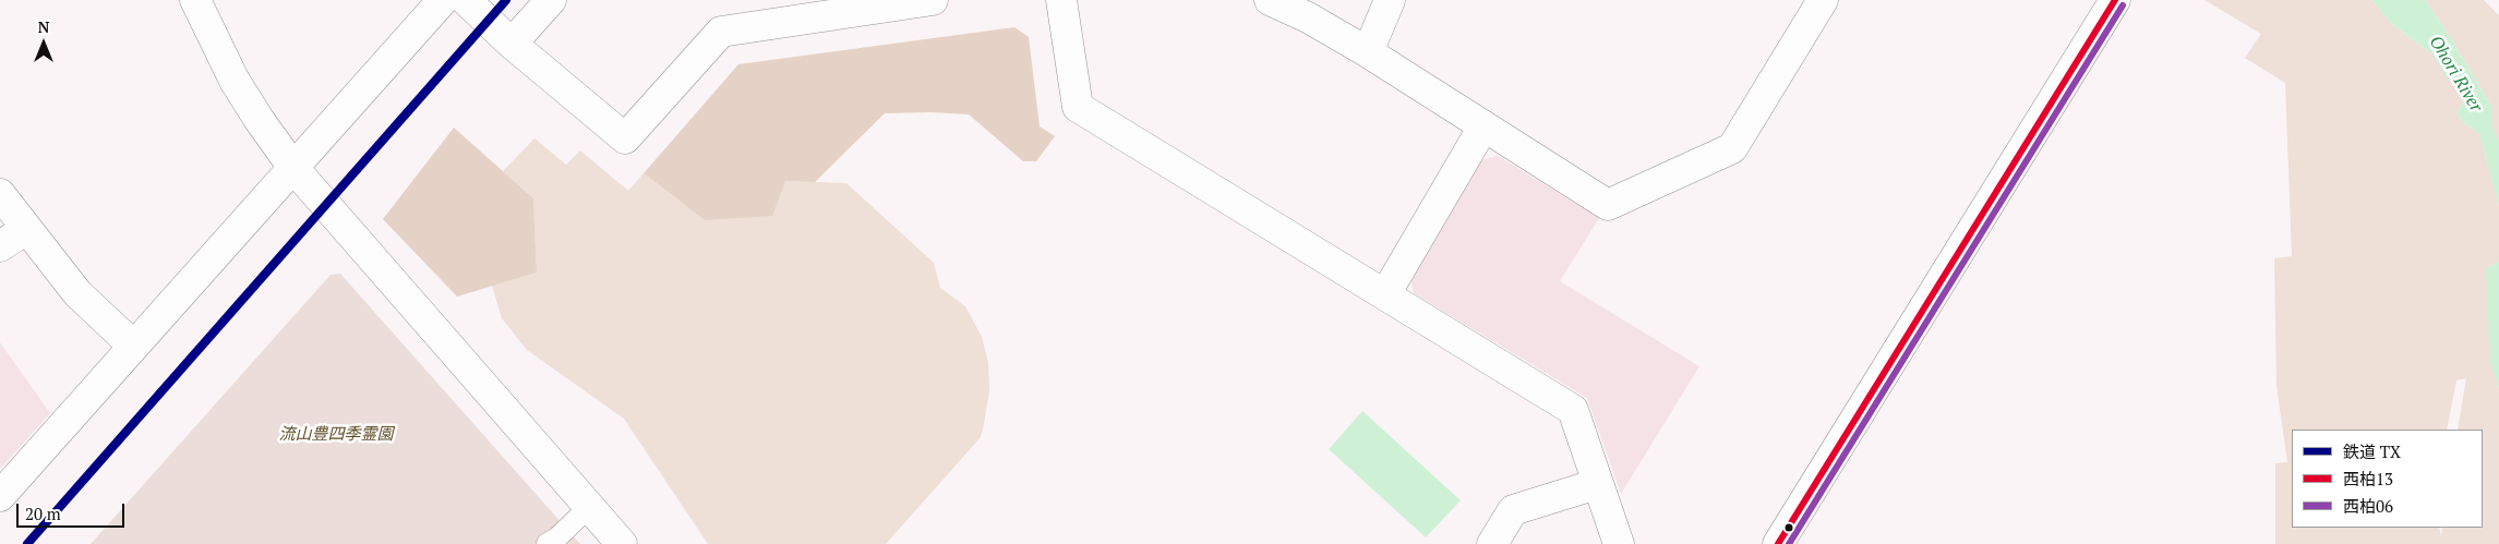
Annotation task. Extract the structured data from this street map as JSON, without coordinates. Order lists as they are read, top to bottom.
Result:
{
  "water": ["Ohori River"],
  "parks": ["流山豊四季霊園"],
  "lines": ["rail line TX", "transit line 西柏13", "transit line 西柏06"],
  "legend": ["鉄道 TX", "西柏13", "西柏06"],
  "scale_bar": "20 m",
  "north": "top"
}
